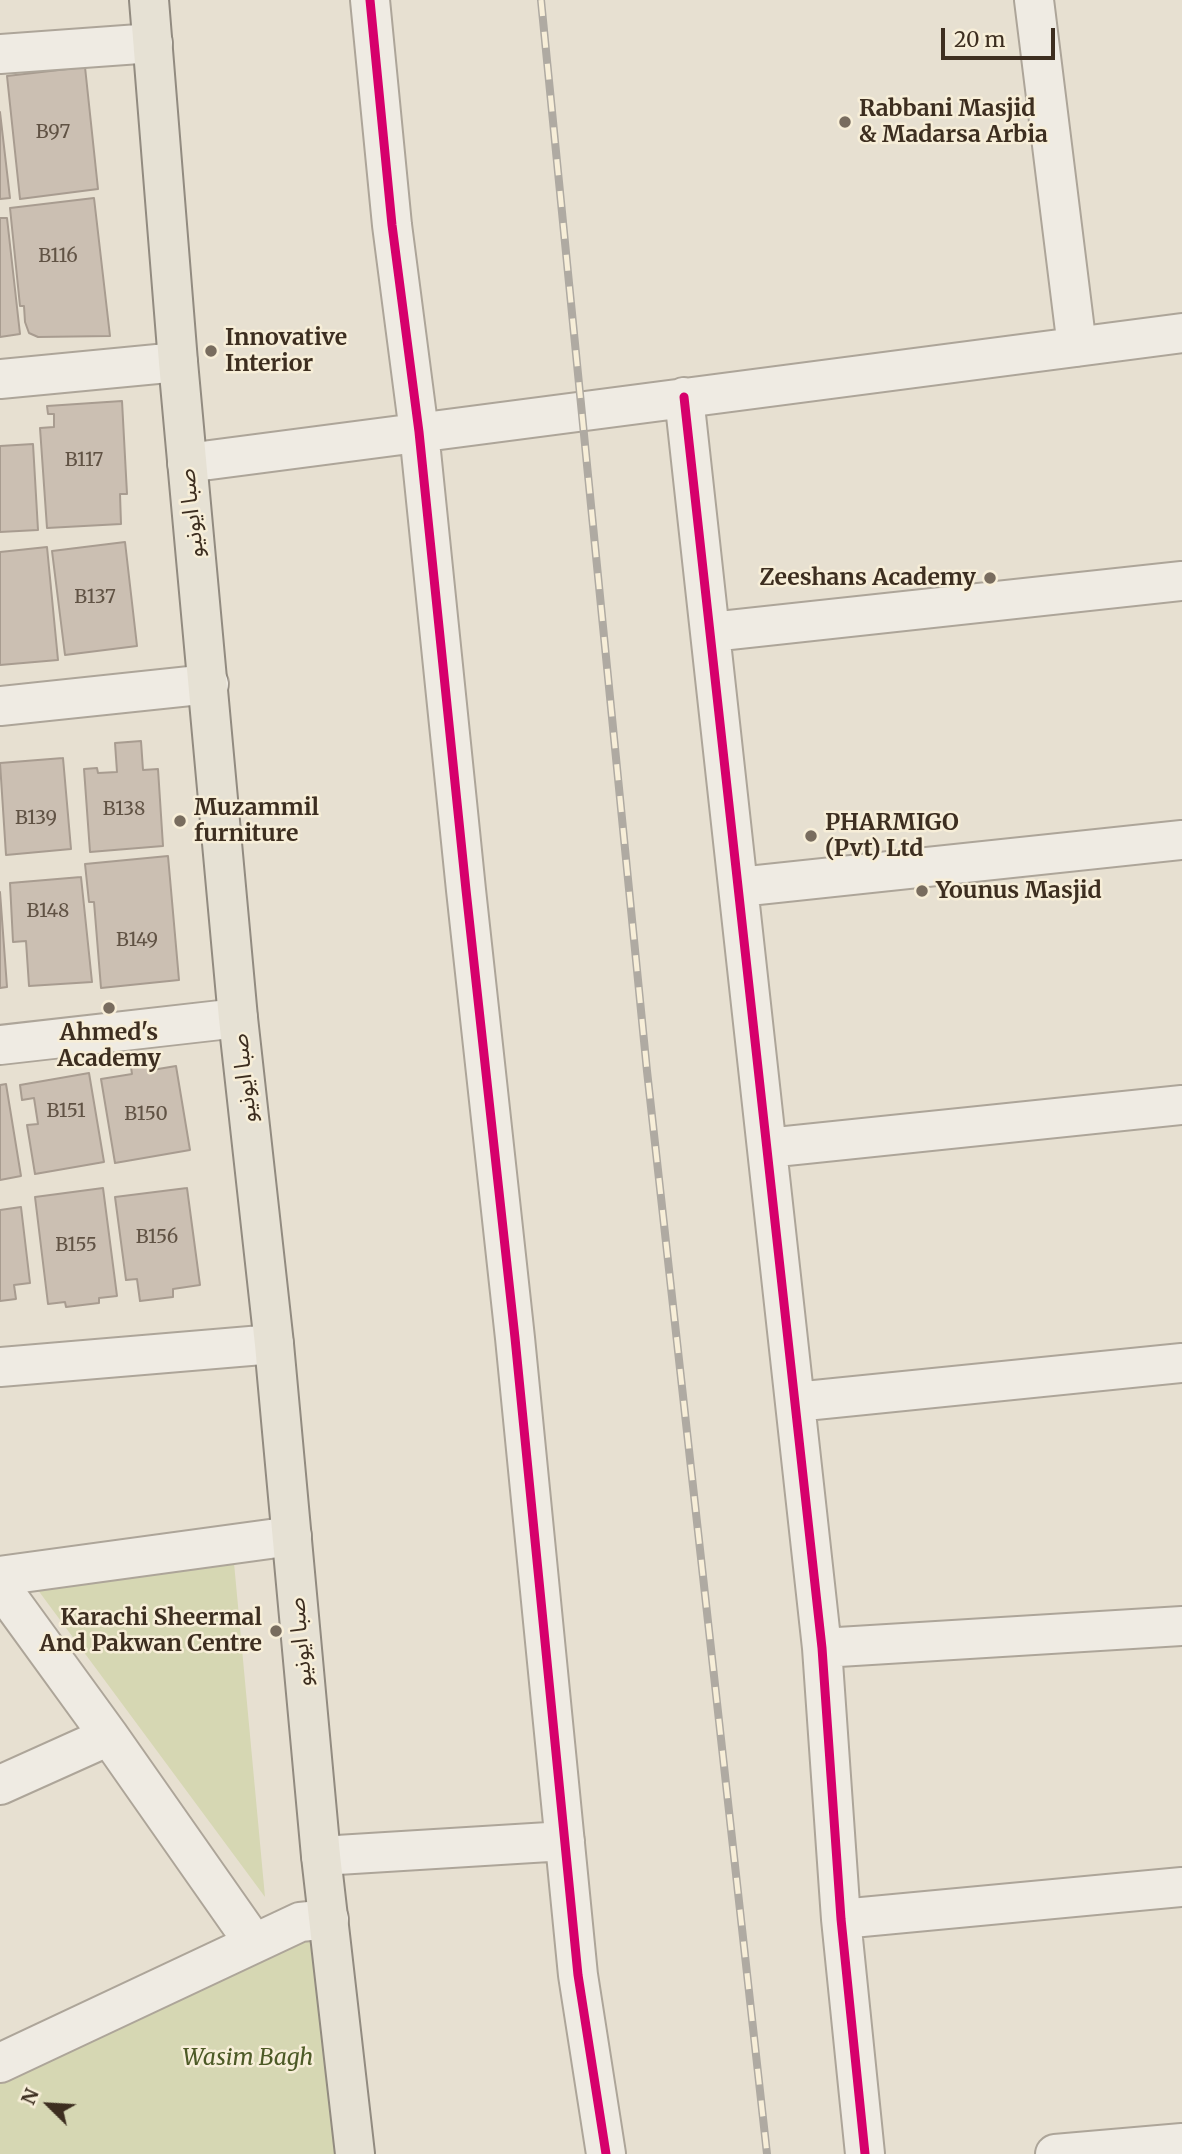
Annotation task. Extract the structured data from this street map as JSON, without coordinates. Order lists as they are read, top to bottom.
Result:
{
  "streets": {
    "main road": ["صبا ایونیو"]
  },
  "parks": ["Wasim Bagh"],
  "places": [
    "Rabbani Masjid & Madarsa Arbia",
    "Innovative Interior",
    "Zeeshans Academy",
    "Muzammil furniture",
    "PHARMIGO (Pvt) Ltd",
    "Younus Masjid",
    "Ahmed's Academy",
    "Karachi Sheermal And Pakwan Centre"
  ],
  "house_numbers": [
    "B97",
    "B116",
    "B117",
    "B137",
    "B138",
    "B139",
    "B148",
    "B149",
    "B151",
    "B150",
    "B156",
    "B155"
  ],
  "scale_bar": "20 m",
  "north": "top left"
}
